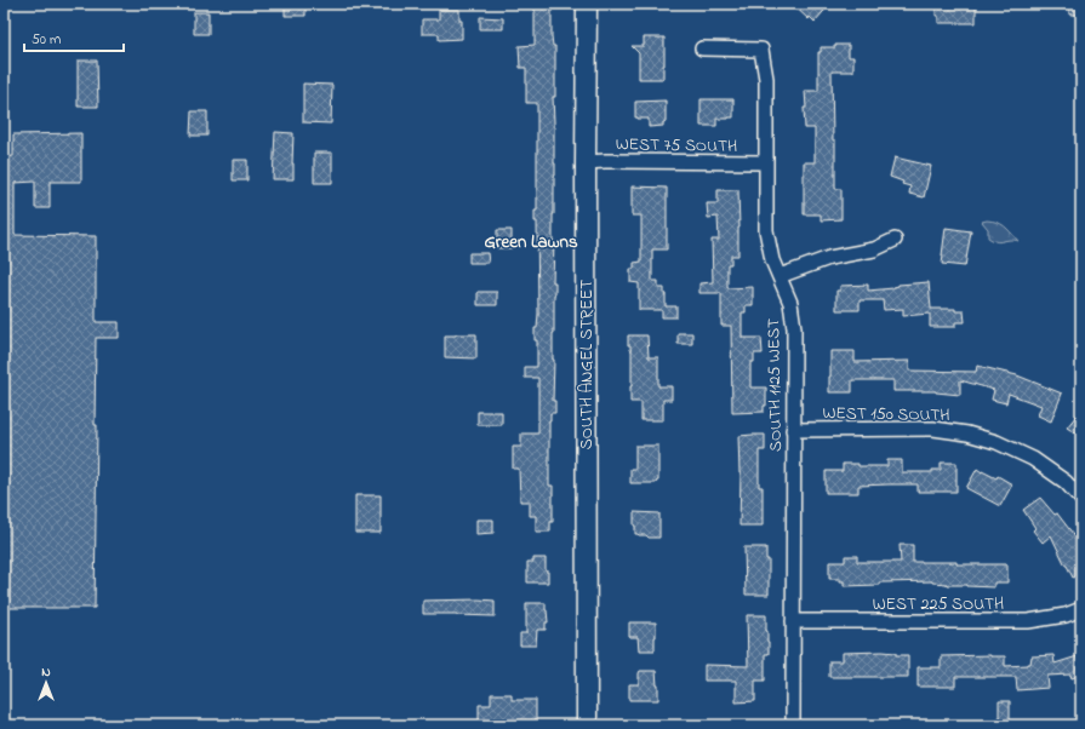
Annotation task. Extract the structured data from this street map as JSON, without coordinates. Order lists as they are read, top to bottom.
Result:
{
  "streets": {
    "main road": ["SOUTH ANGEL STREET"],
    "street": [
      "WEST 75 SOUTH",
      "SOUTH 1125 WEST",
      "WEST 150 SOUTH",
      "WEST 225 SOUTH"
    ]
  },
  "crossings": [
    ["WEST 75 SOUTH", "SOUTH ANGEL STREET"],
    ["WEST 75 SOUTH", "SOUTH 1125 WEST"],
    ["SOUTH 1125 WEST", "WEST 150 SOUTH"],
    ["SOUTH 1125 WEST", "WEST 225 SOUTH"]
  ],
  "districts": ["Green Lawns"],
  "scale_bar": "50 m",
  "north": "top"
}
